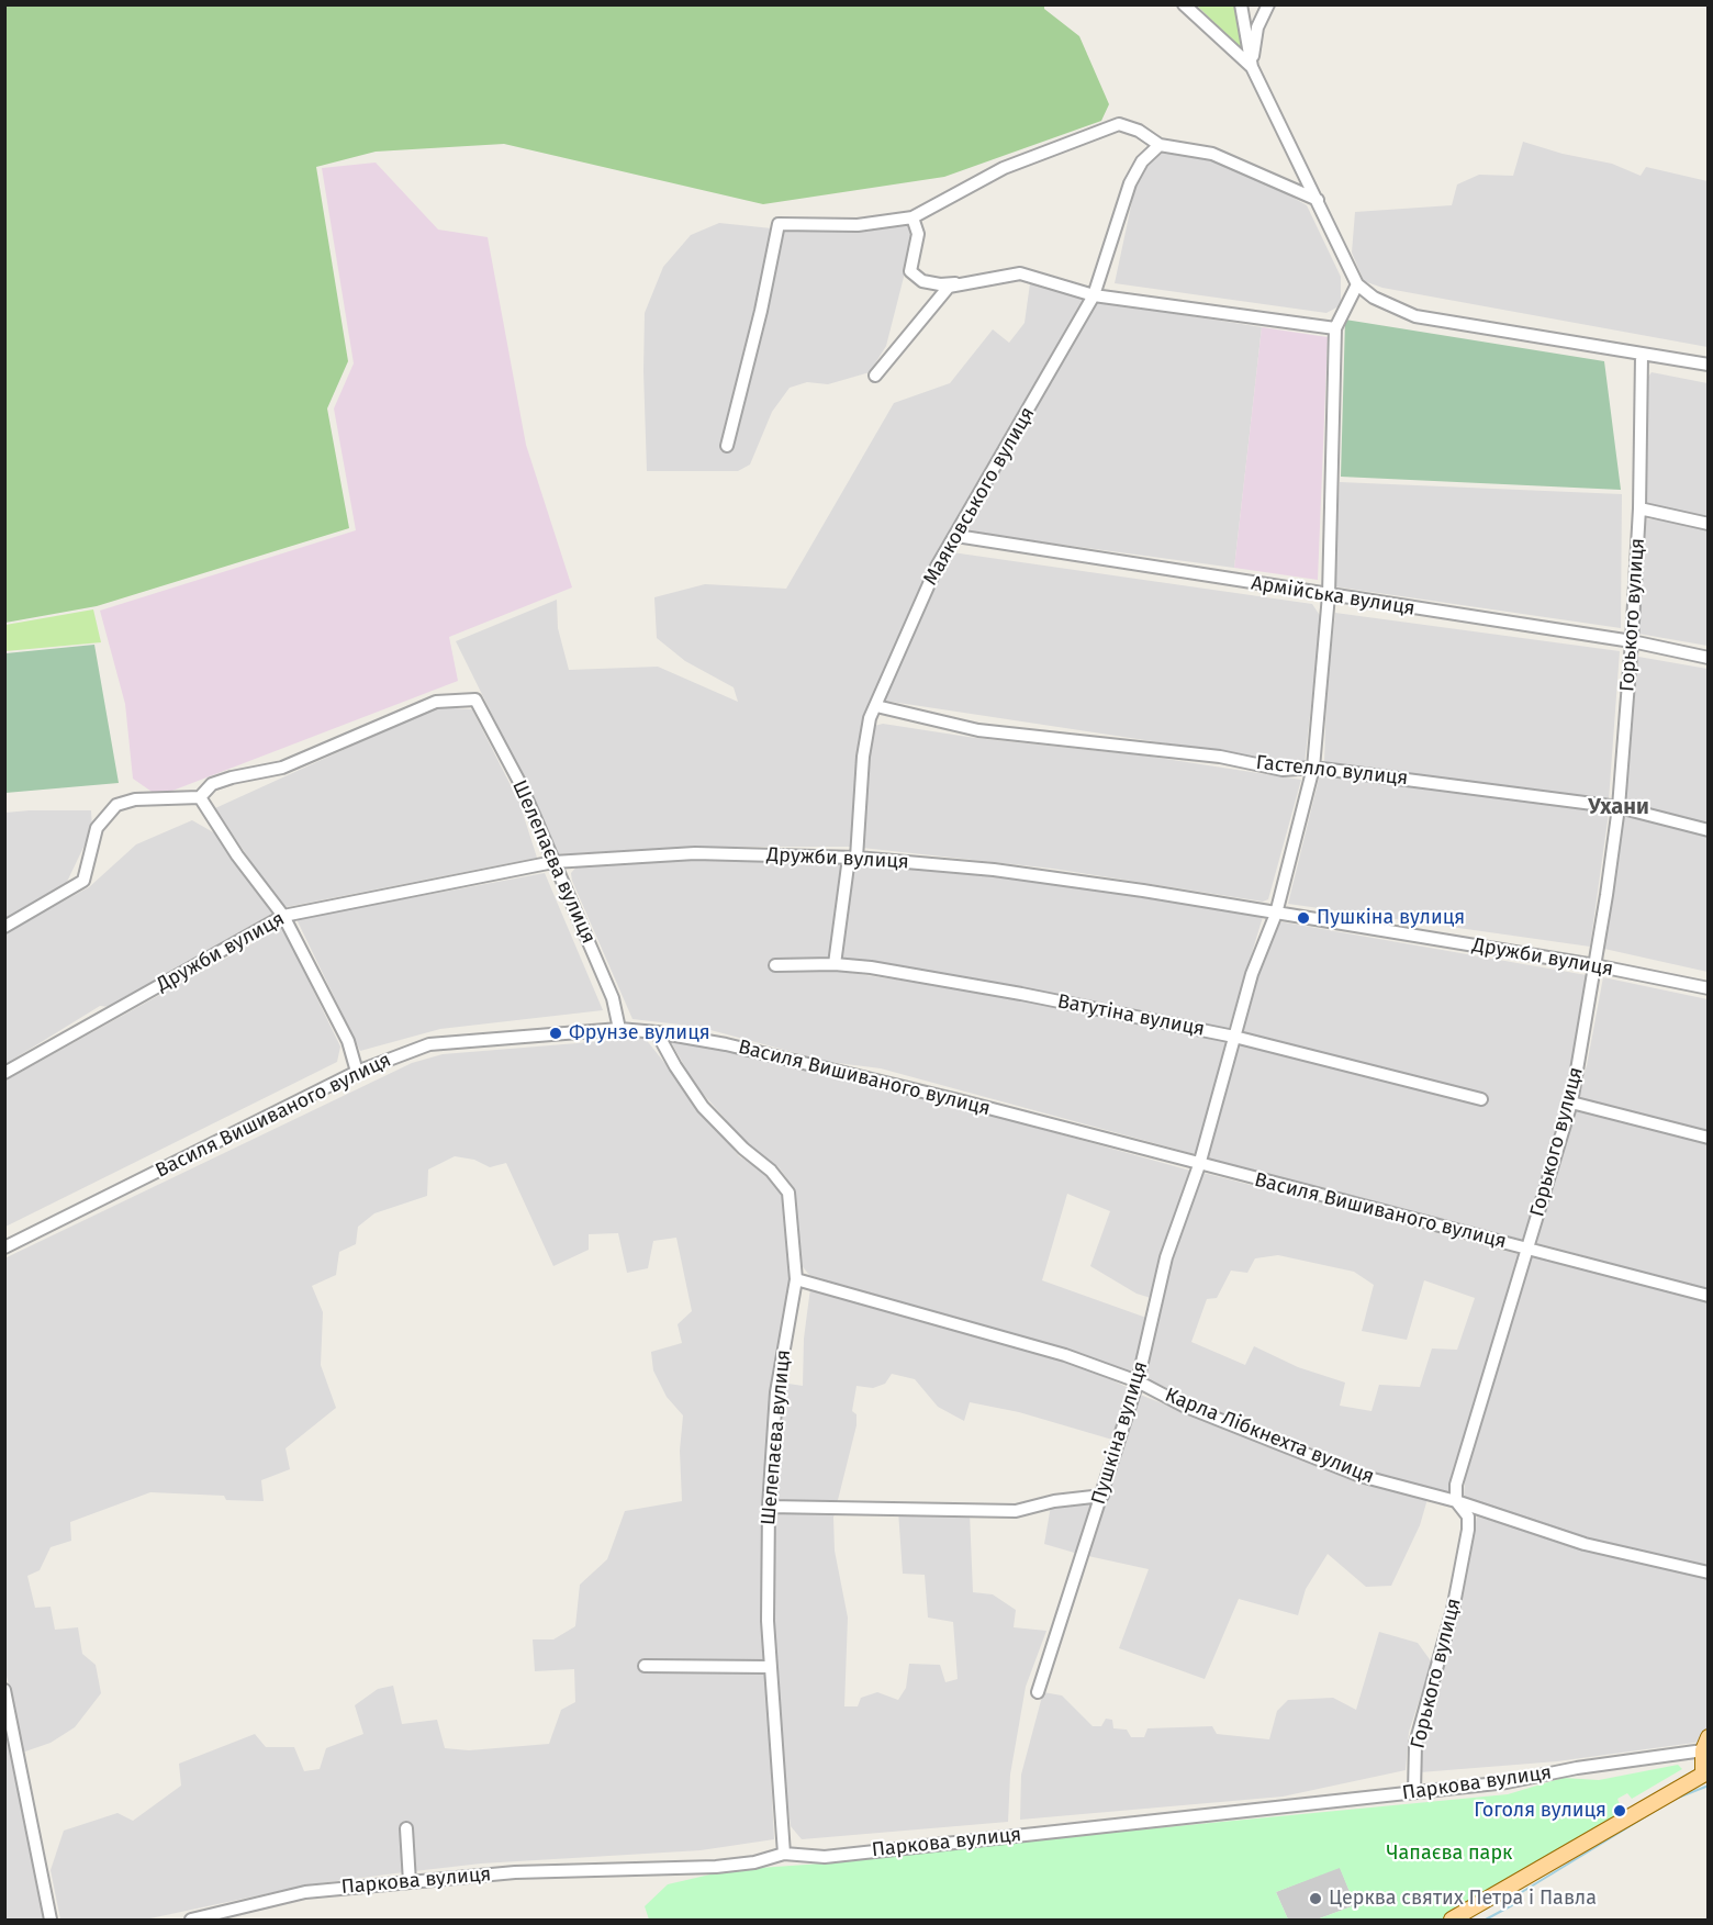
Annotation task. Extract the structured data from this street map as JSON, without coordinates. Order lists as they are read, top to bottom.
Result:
{
  "streets": {
    "street": [
      "Маяковського вулиця",
      "Армійська вулиця",
      "Горького вулиця",
      "Гастелло вулиця",
      "Дружби вулиця",
      "Шелепаєва вулиця",
      "Ватутіна вулиця",
      "Василя Вишиваного вулиця",
      "Пушкіна вулиця",
      "Карла Лібкнехта вулиця",
      "Паркова вулиця"
    ]
  },
  "crossings": [
    ["Маяковського вулиця", "Армійська вулиця"],
    ["Маяковського вулиця", "Гастелло вулиця"],
    ["Маяковського вулиця", "Дружби вулиця"],
    ["Маяковського вулиця", "Ватутіна вулиця"],
    ["Армійська вулиця", "Горького вулиця"],
    ["Армійська вулиця", "Пушкіна вулиця"],
    ["Горького вулиця", "Гастелло вулиця"],
    ["Горького вулиця", "Дружби вулиця"],
    ["Горького вулиця", "Василя Вишиваного вулиця"],
    ["Горького вулиця", "Карла Лібкнехта вулиця"],
    ["Горького вулиця", "Паркова вулиця"],
    ["Гастелло вулиця", "Пушкіна вулиця"],
    ["Дружби вулиця", "Шелепаєва вулиця"],
    ["Дружби вулиця", "Пушкіна вулиця"],
    ["Шелепаєва вулиця", "Василя Вишиваного вулиця"],
    ["Шелепаєва вулиця", "Карла Лібкнехта вулиця"],
    ["Шелепаєва вулиця", "Паркова вулиця"],
    ["Ватутіна вулиця", "Пушкіна вулиця"],
    ["Василя Вишиваного вулиця", "Пушкіна вулиця"],
    ["Пушкіна вулиця", "Карла Лібкнехта вулиця"]
  ],
  "districts": ["Ухани"],
  "parks": ["Чапаєва парк"],
  "places": [
    "Пушкіна вулиця",
    "Фрунзе вулиця",
    "Гоголя вулиця",
    "Церква святих Петра і Павла"
  ]
}
